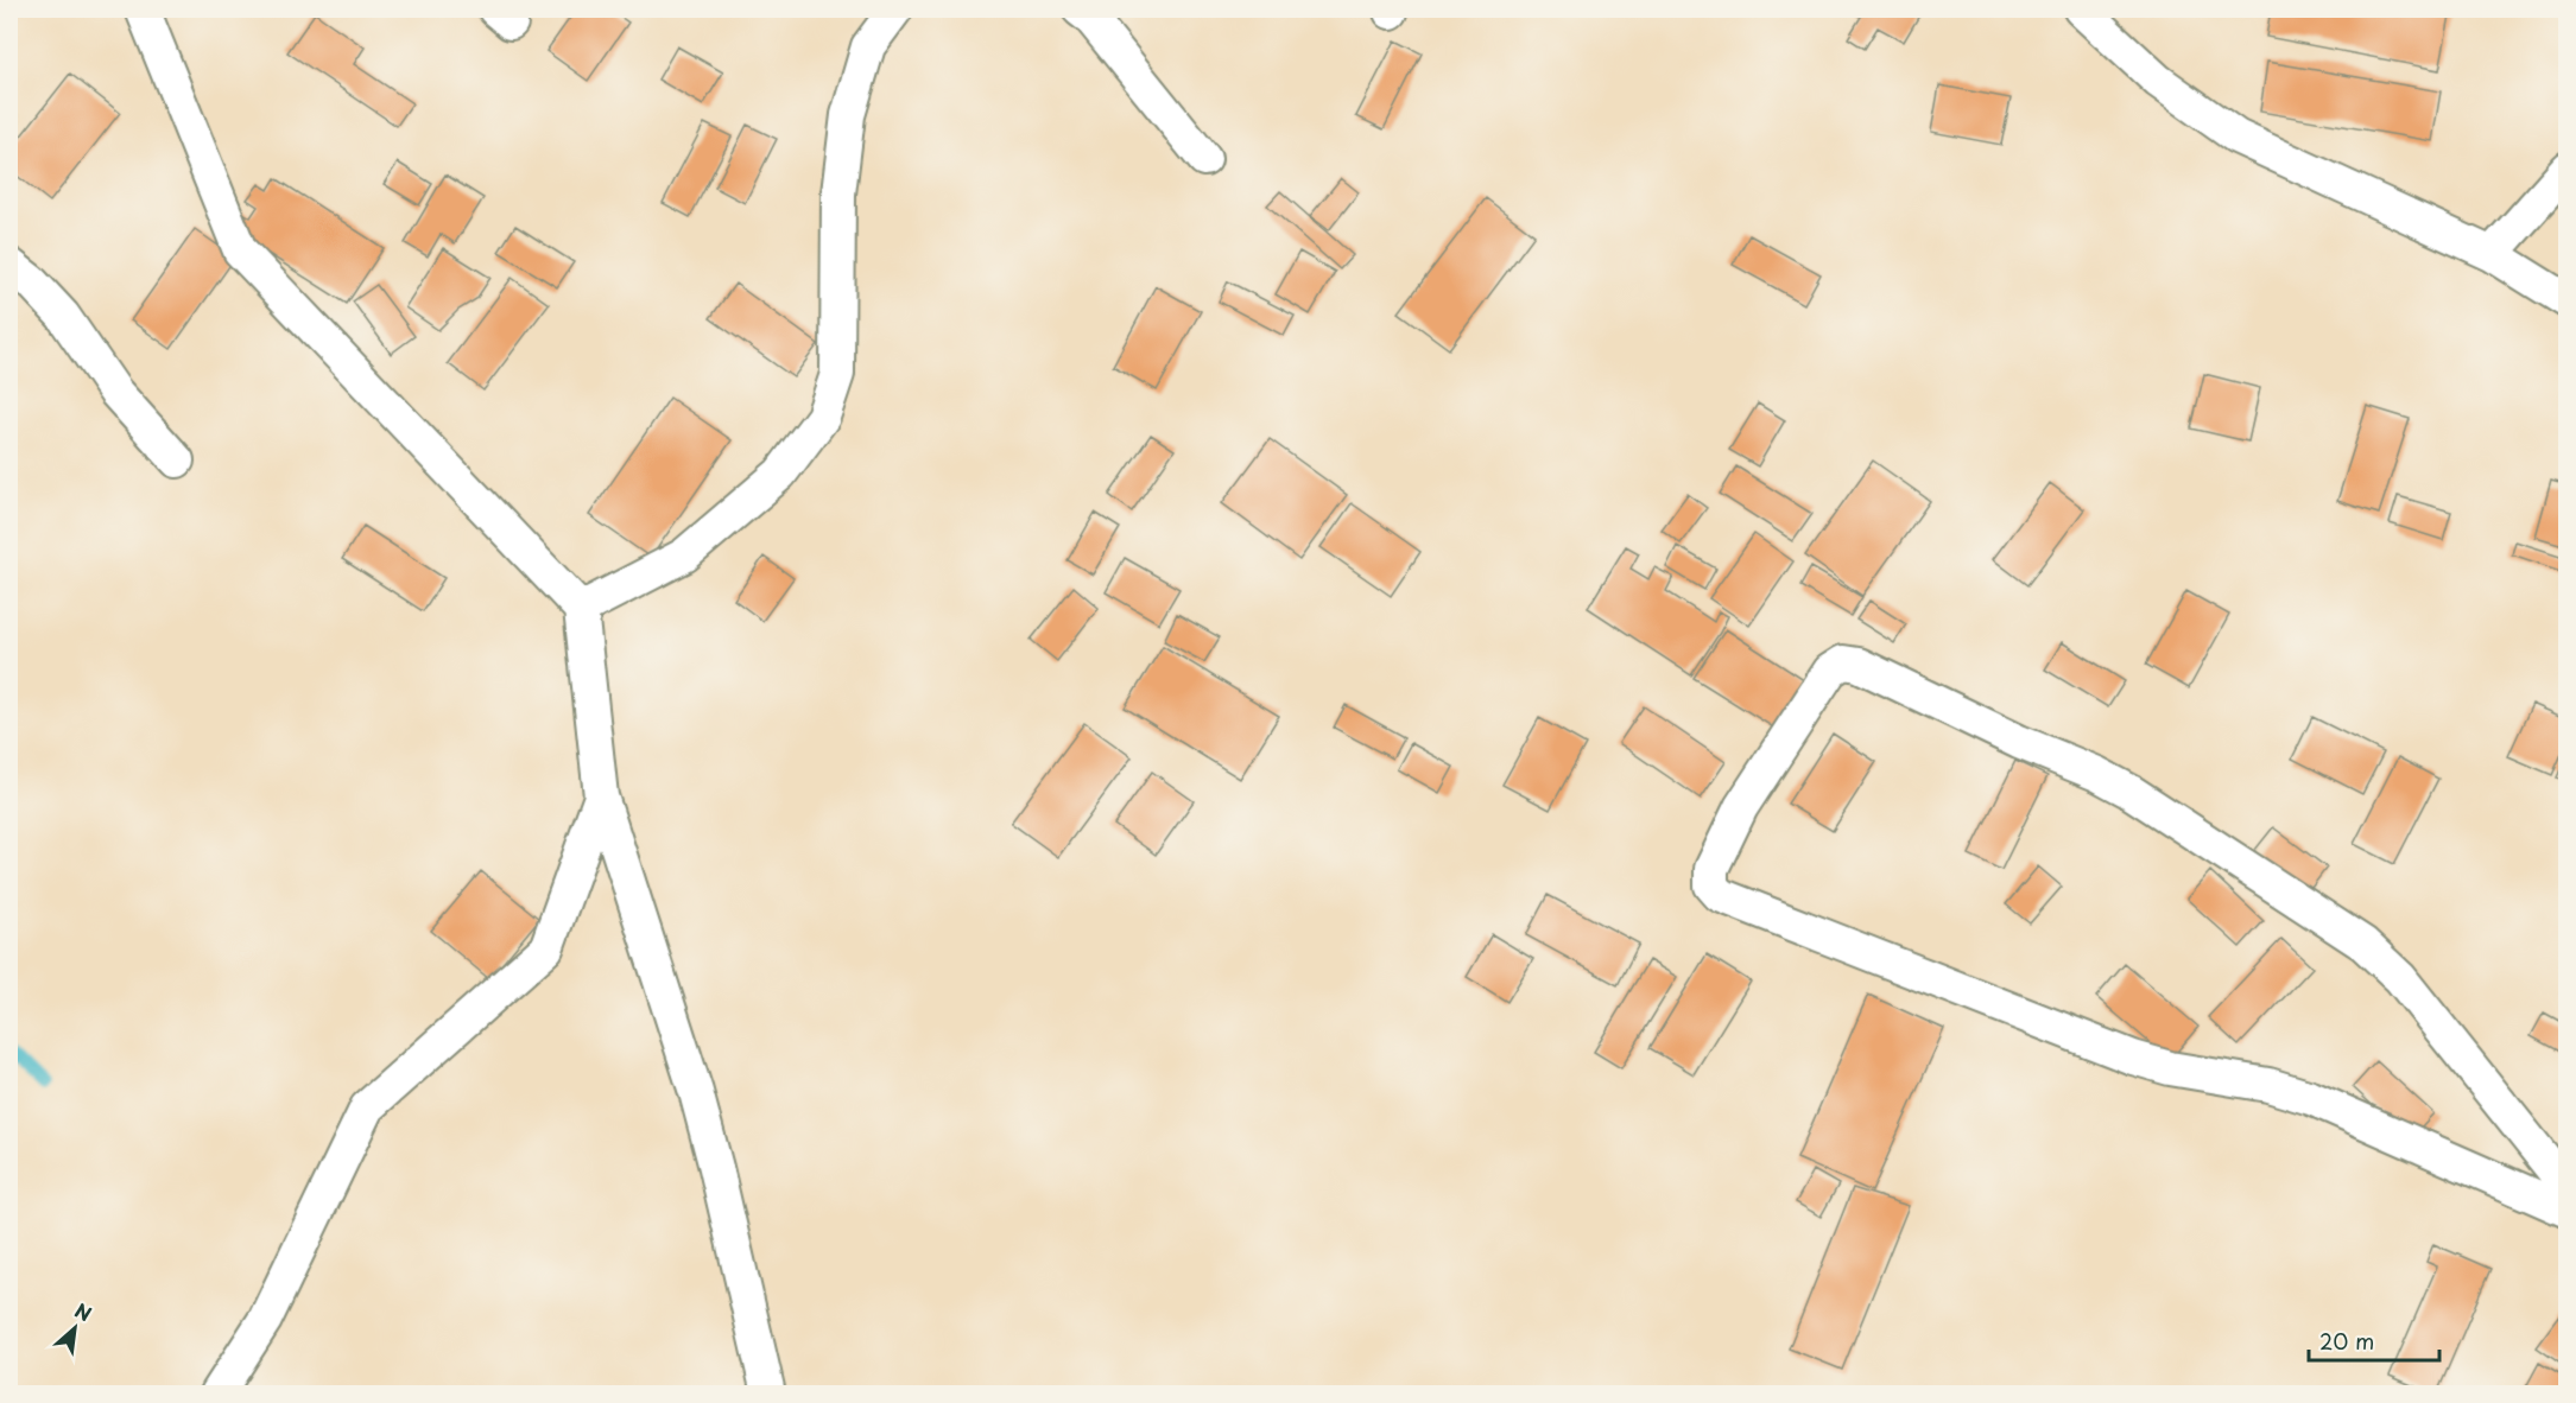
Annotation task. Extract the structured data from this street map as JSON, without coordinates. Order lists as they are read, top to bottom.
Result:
{
  "scale_bar": "20 m",
  "north": "top right"
}
